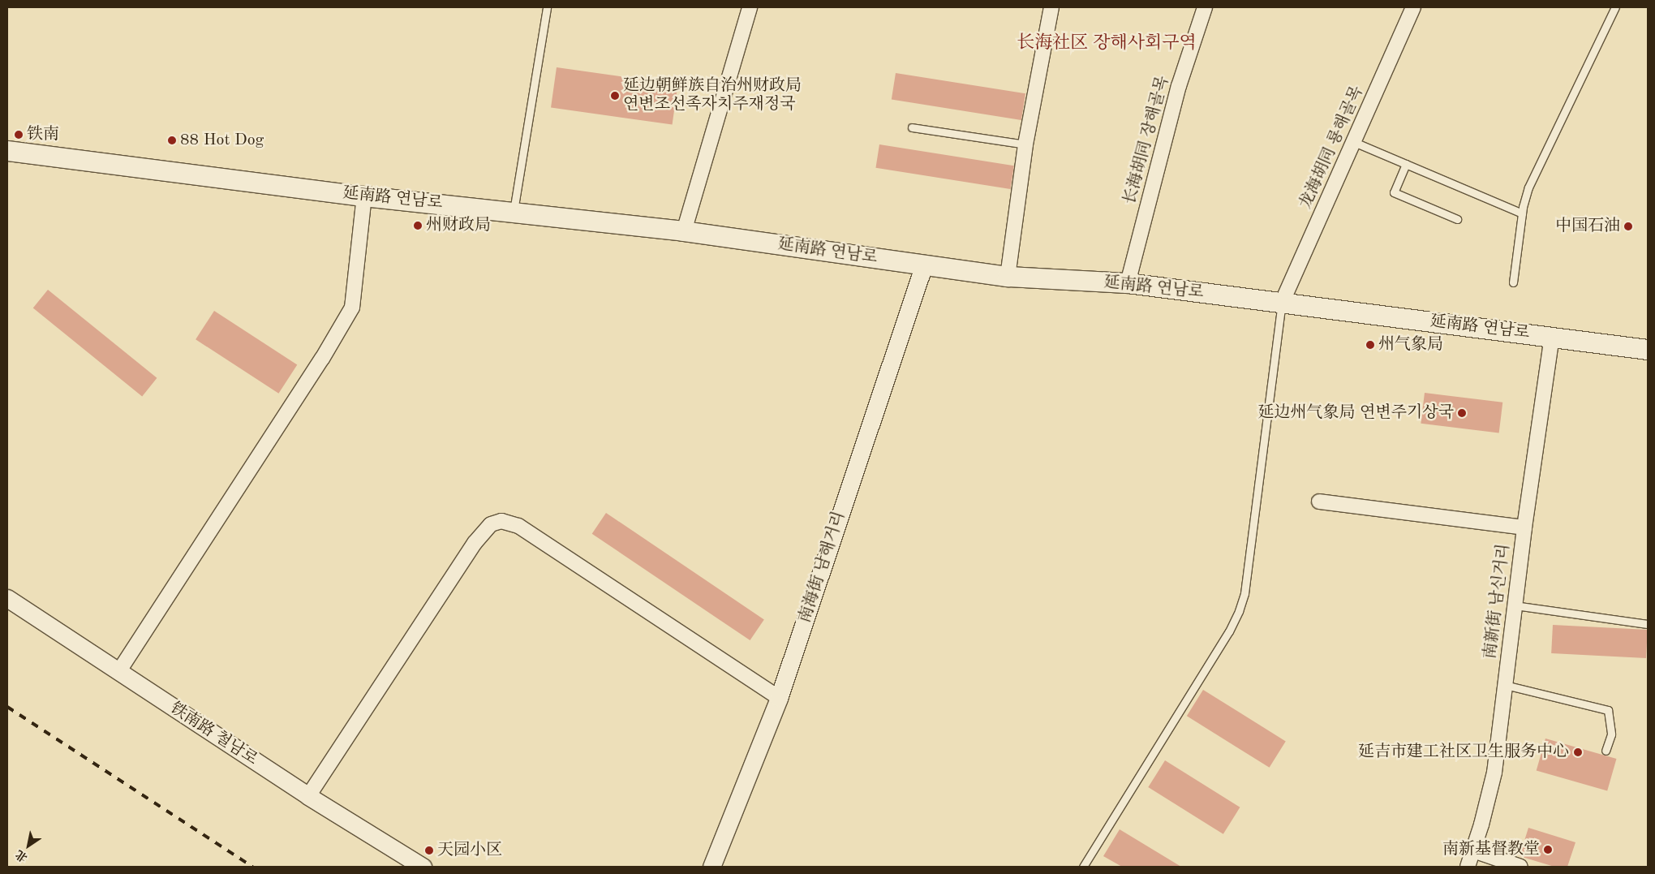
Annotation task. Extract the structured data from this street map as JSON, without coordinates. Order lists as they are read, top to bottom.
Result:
{
  "streets": {
    "main road": ["延南路 연남로"],
    "street": [
      "长海胡同 장해골목",
      "龙海胡同 룡해골목",
      "南海街 남해거리",
      "南新街 남신거리",
      "铁南路 철남로"
    ]
  },
  "crossings": [
    ["长海胡同 장해골목", "延南路 연남로"],
    ["龙海胡同 룡해골목", "延南路 연남로"],
    ["延南路 연남로", "南海街 남해거리"],
    ["延南路 연남로", "南新街 남신거리"]
  ],
  "districts": ["长海社区 장해사회구역"],
  "places": [
    "延边朝鲜族自治州财政局 연변조선족자치주재정국",
    "铁南",
    "88 Hot Dog",
    "州财政局",
    "中国石油",
    "州气象局",
    "延边州气象局 연변주기상국",
    "延吉市建工社区卫生服务中心",
    "南新基督教堂",
    "天园小区"
  ],
  "north": "bottom left"
}
